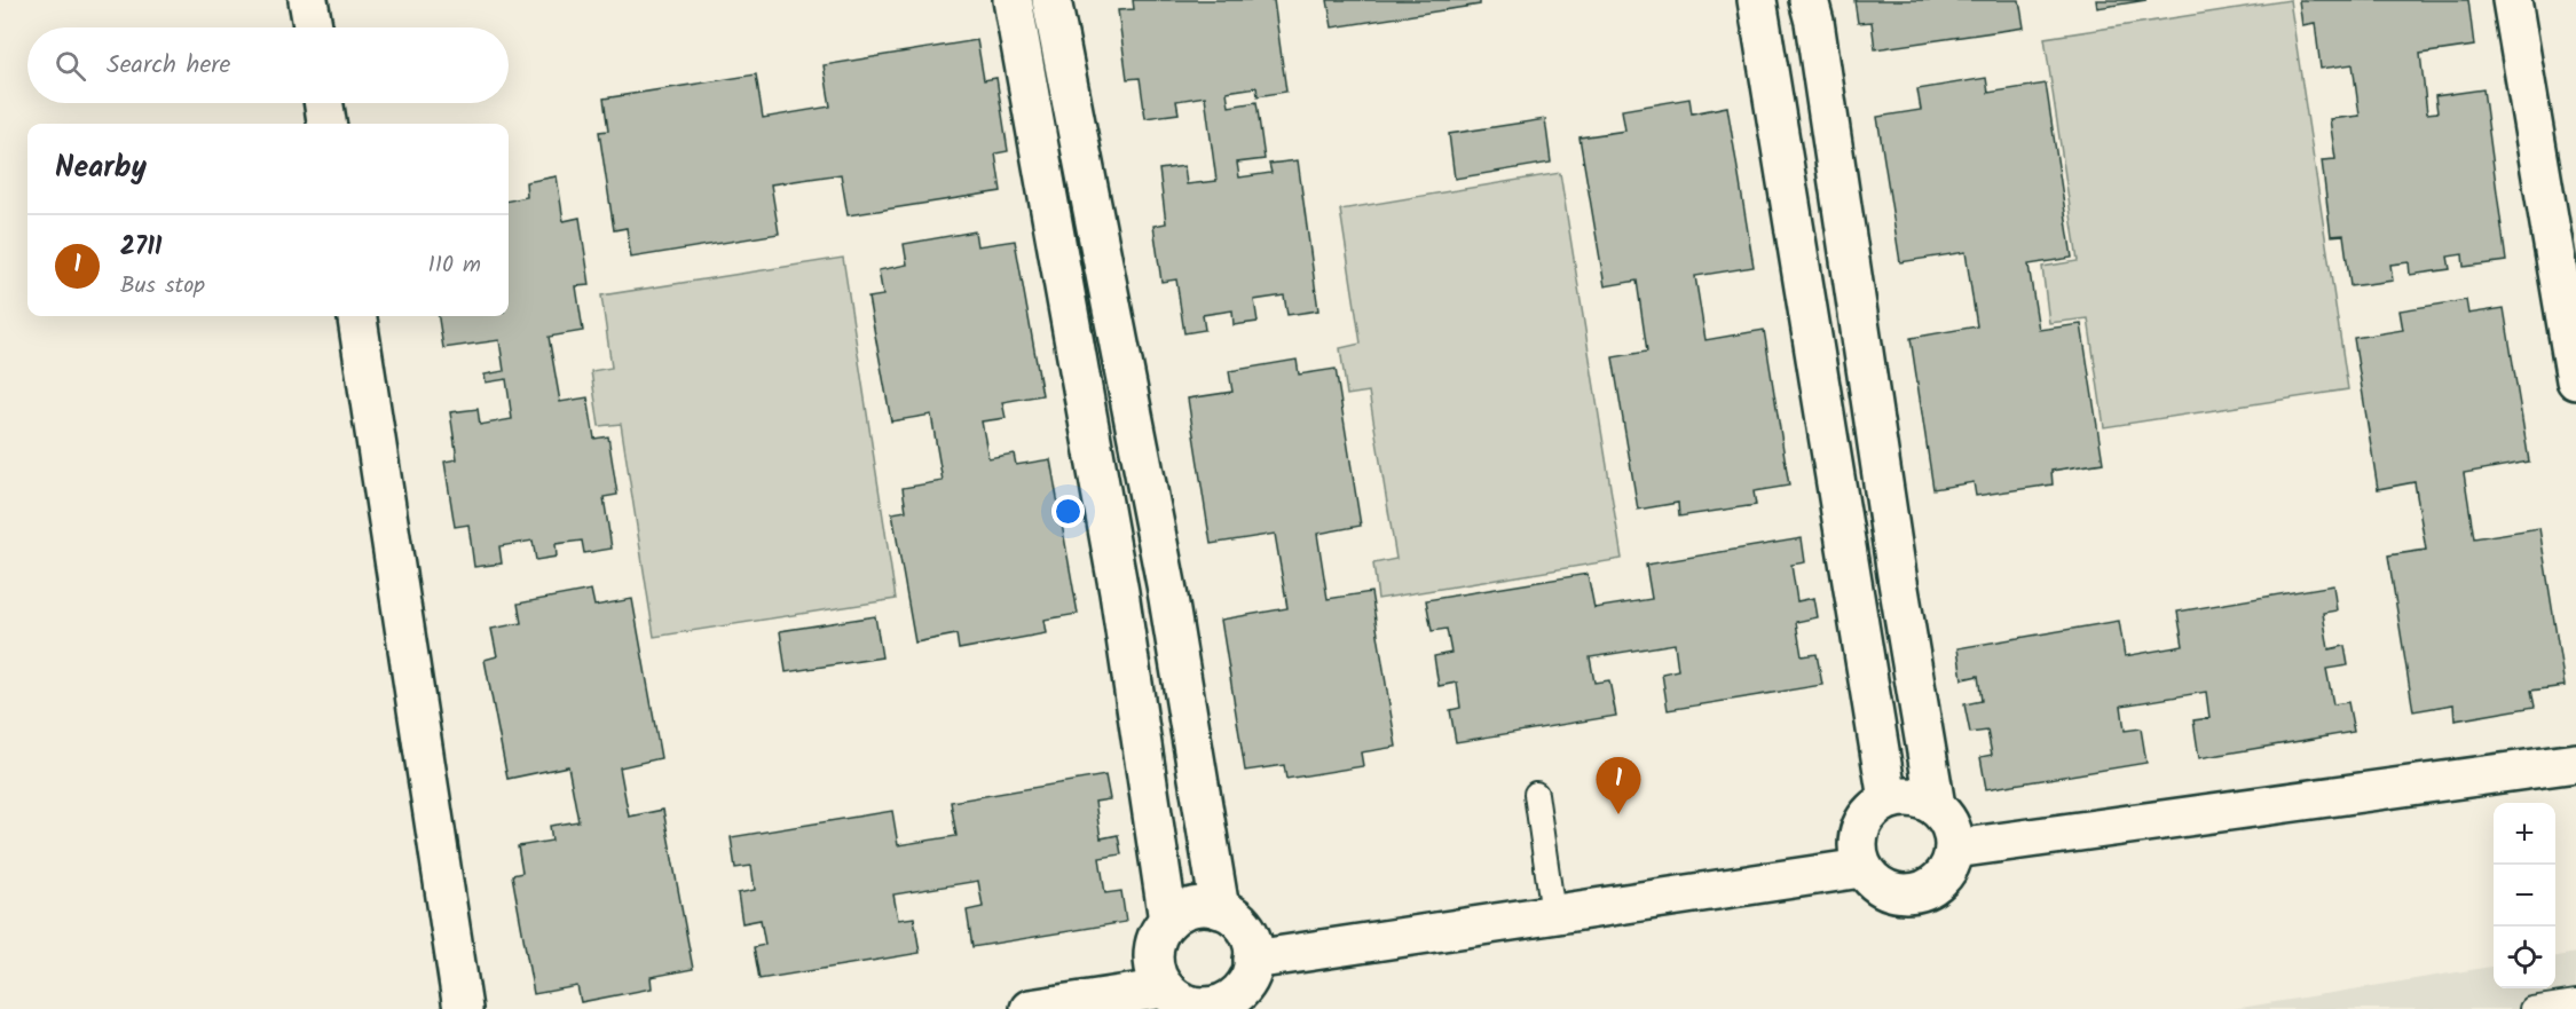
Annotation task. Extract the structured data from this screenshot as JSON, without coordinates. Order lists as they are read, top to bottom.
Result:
{
  "page": {
    "search": "Search here",
    "heading": "Nearby",
    "list": [
      {
        "mark": "1",
        "name": "2711",
        "note": "Bus stop",
        "value": "110 m"
      }
    ],
    "pins": "1",
    "map_buttons": ["+", "−"]
  }
}
